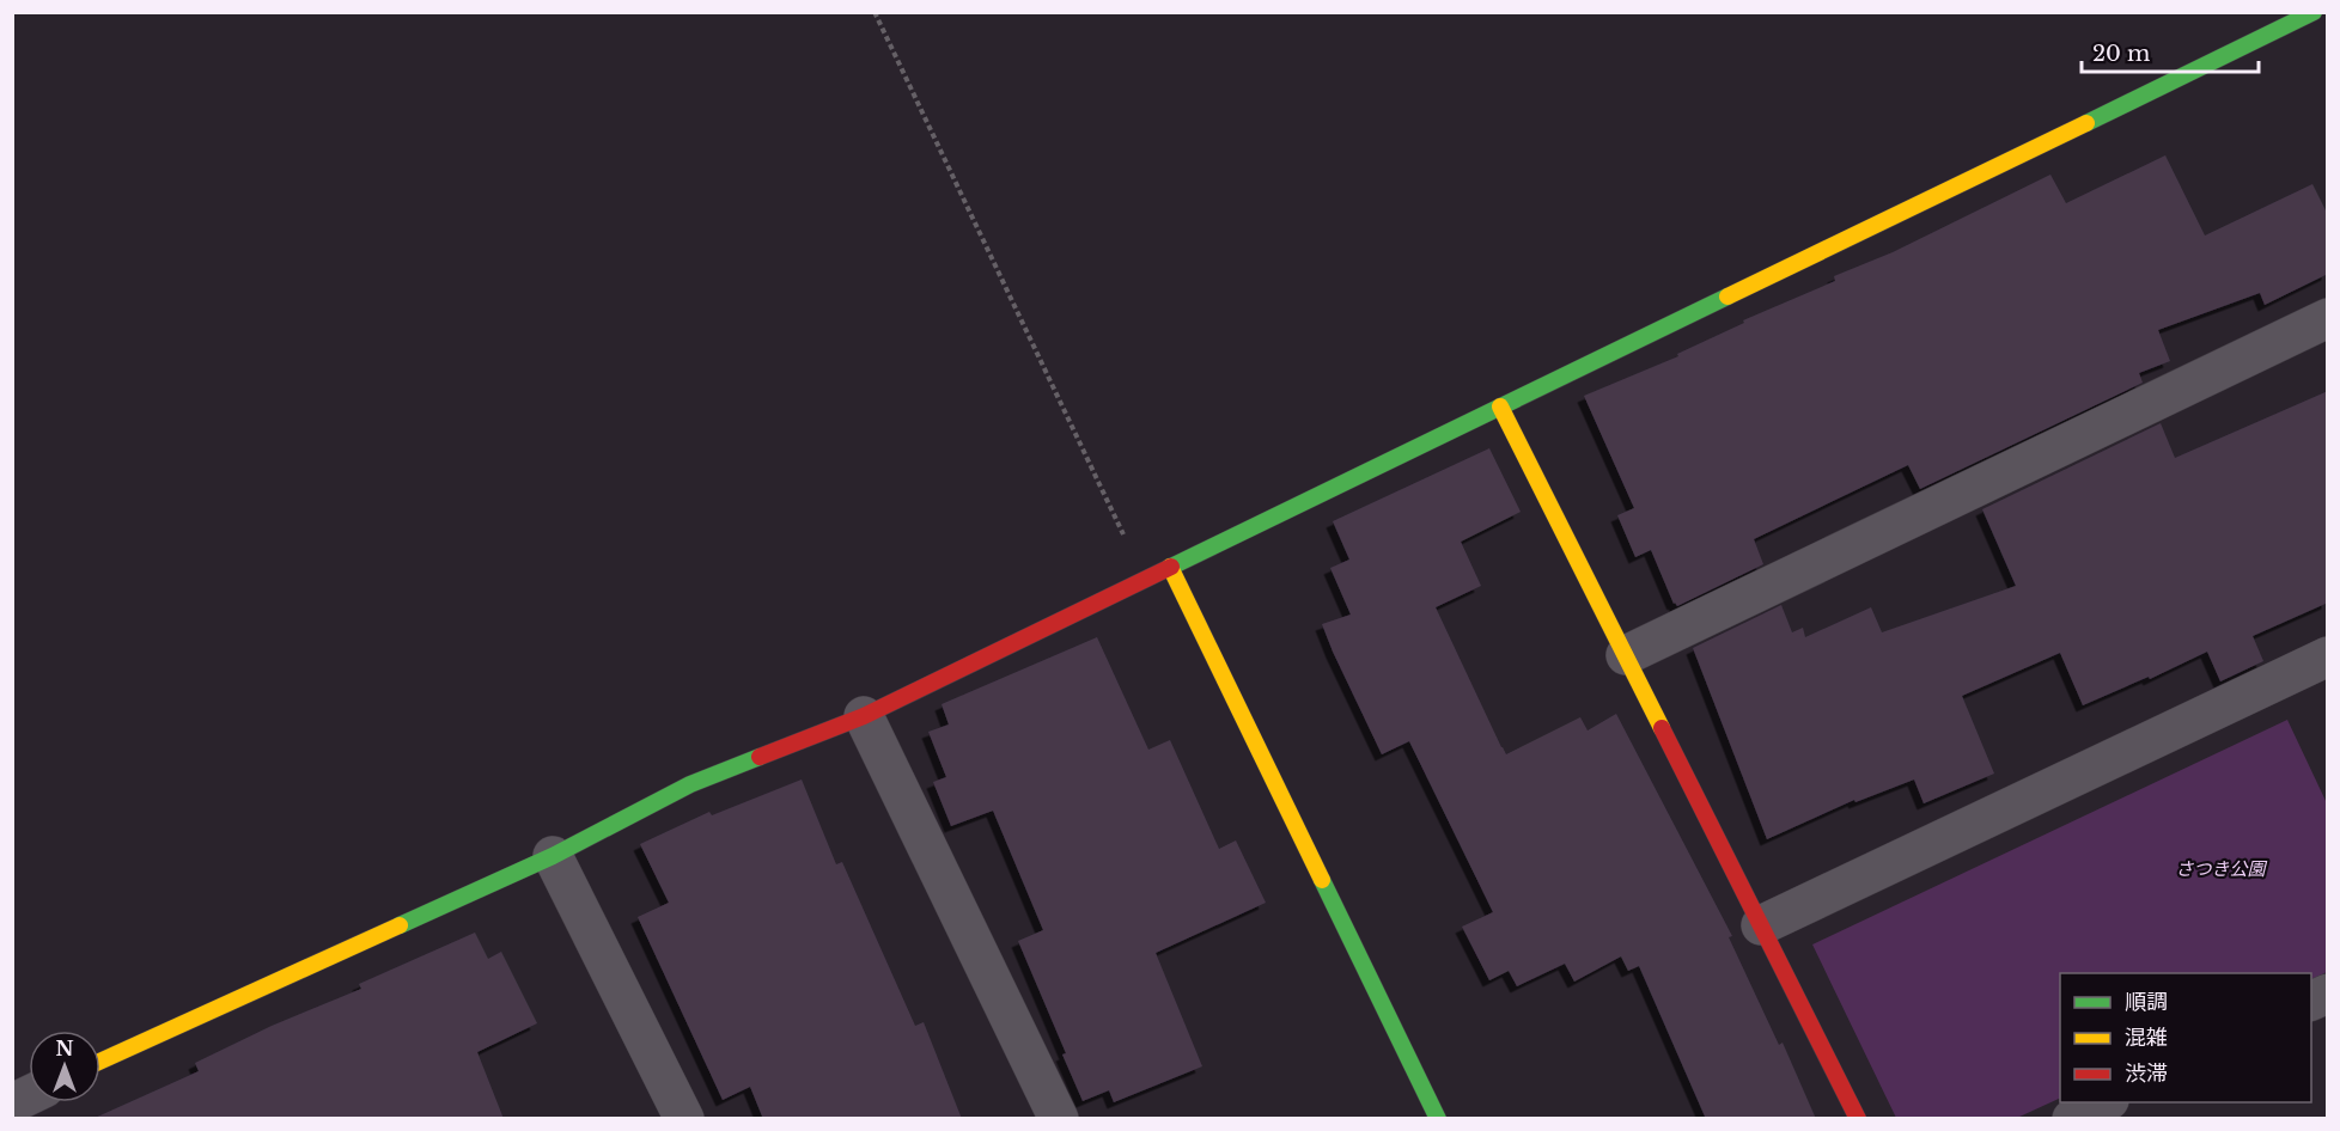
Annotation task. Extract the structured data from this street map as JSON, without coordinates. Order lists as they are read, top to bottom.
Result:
{
  "parks": ["さつき公園"],
  "legend": ["順調", "混雑", "渋滞"],
  "scale_bar": "20 m",
  "north": "top"
}
